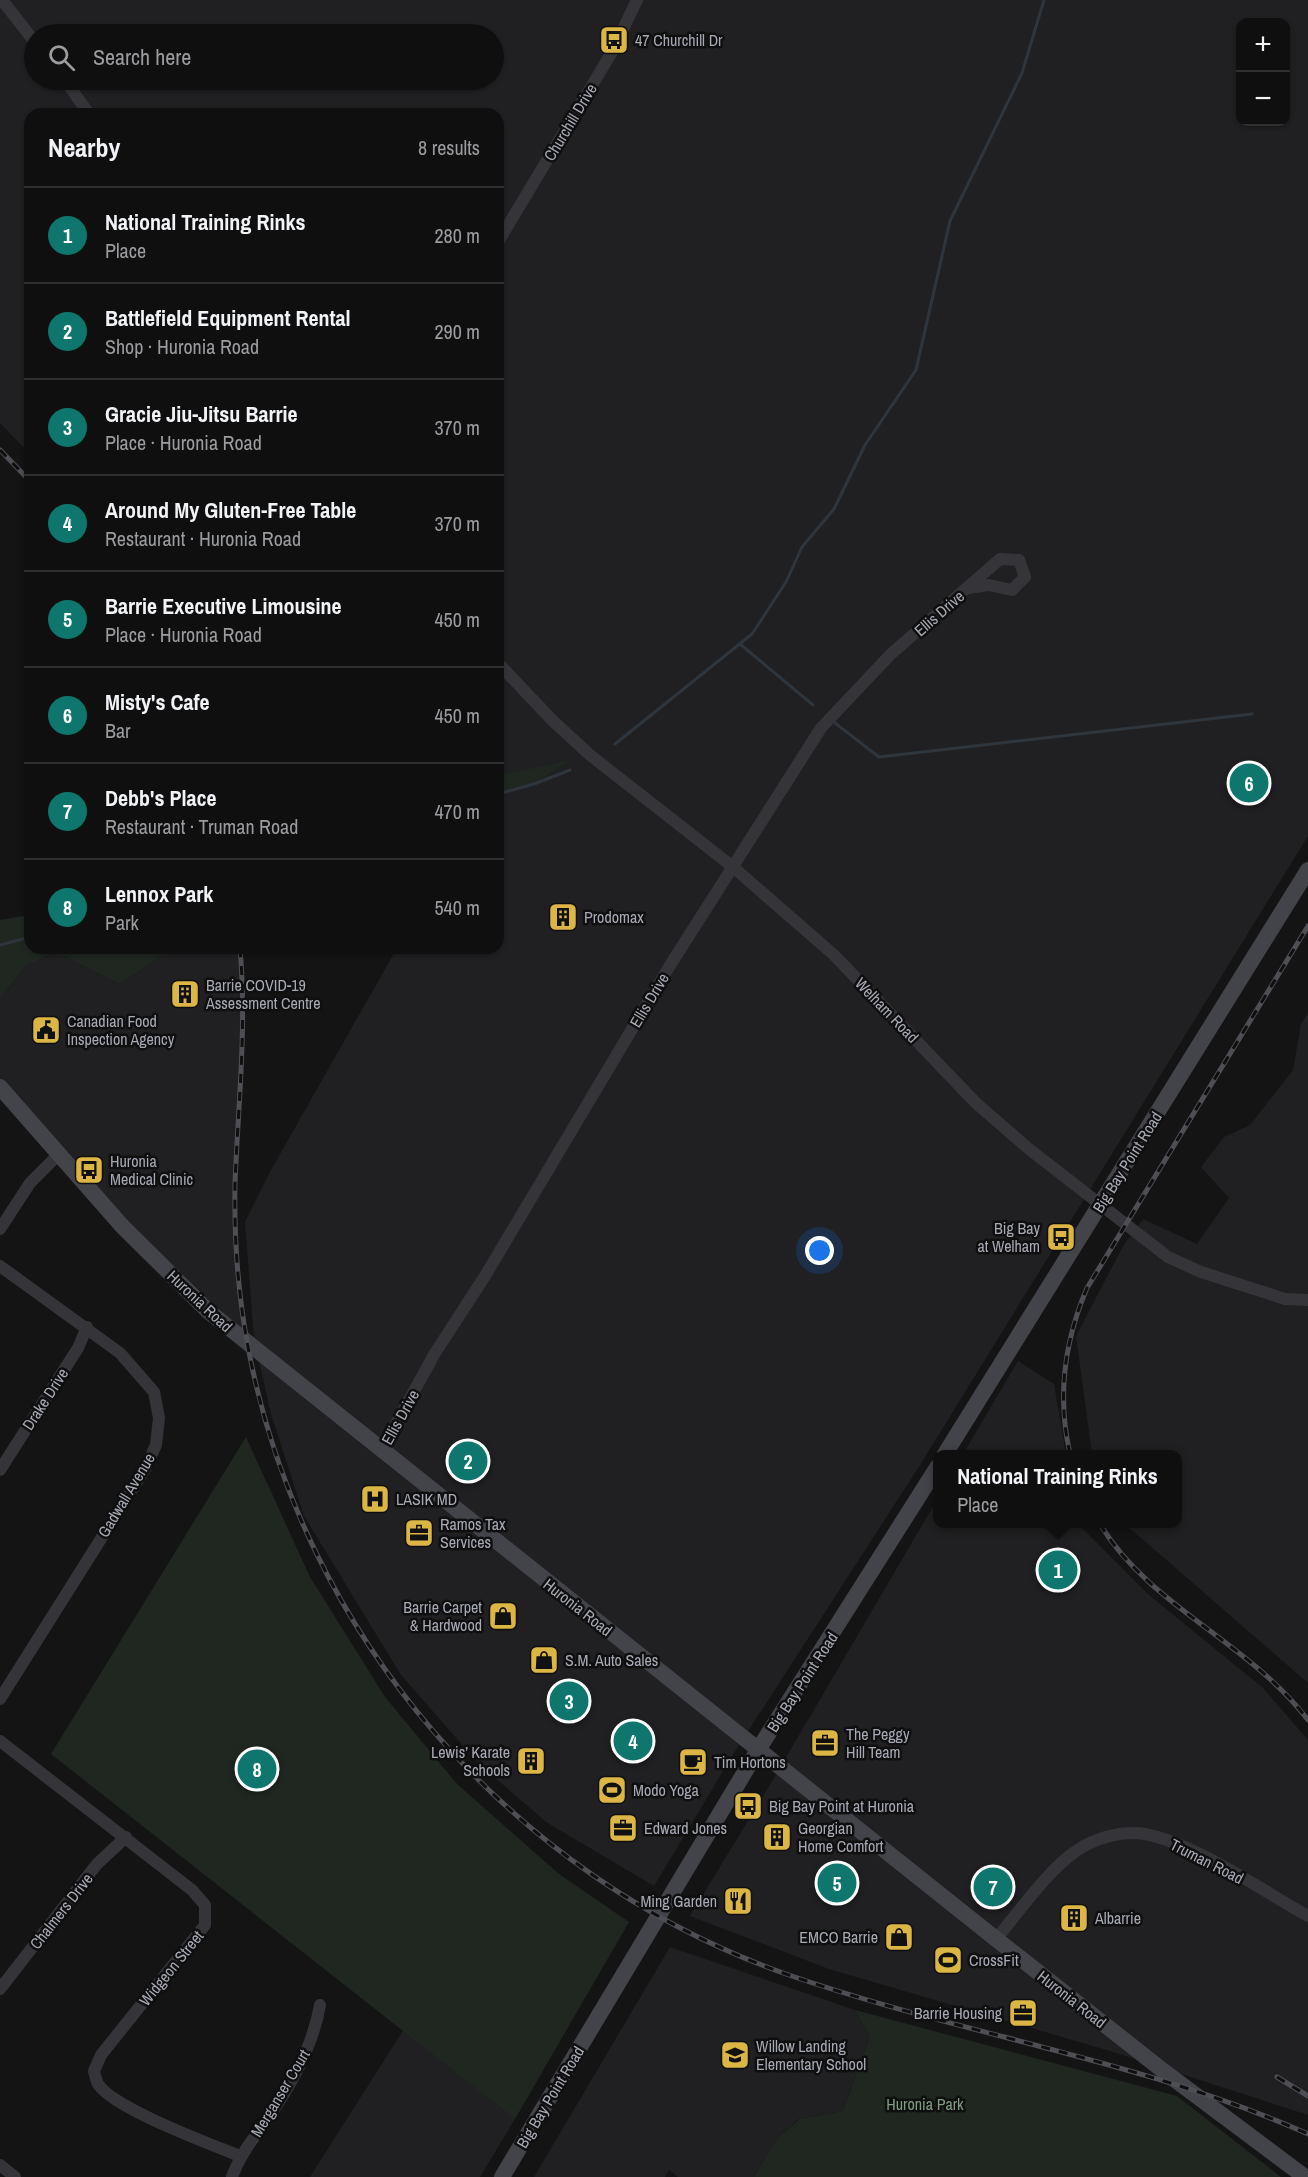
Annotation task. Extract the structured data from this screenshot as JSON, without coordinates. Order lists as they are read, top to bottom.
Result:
{
  "streets": {
    "main road": ["Big Bay Point Road", "Huronia Road"],
    "street": [
      "Churchill Drive",
      "Ellis Drive",
      "Welham Road",
      "Drake Drive",
      "Gadwall Avenue",
      "Truman Road",
      "Chalmers Drive",
      "Widgeon Street",
      "Merganser Court"
    ]
  },
  "crossings": [
    ["Ellis Drive", "Welham Road"],
    ["Ellis Drive", "Huronia Road"],
    ["Welham Road", "Big Bay Point Road"],
    ["Big Bay Point Road", "Huronia Road"],
    ["Huronia Road", "Truman Road"],
    ["Drake Drive", "Gadwall Avenue"],
    ["Chalmers Drive", "Widgeon Street"],
    ["Widgeon Street", "Merganser Court"]
  ],
  "parks": ["Huronia Park"],
  "places": {
    "bus stop": [
      "47 Churchill Dr",
      "Huronia Medical Clinic",
      "Big Bay at Welham",
      "Big Bay Point at Huronia"
    ],
    "building": [
      "Prodomax",
      "Barrie COVID-19 Assessment Centre",
      "Lewis’ Karate Schools",
      "Georgian Home Comfort",
      "Albarrie"
    ],
    "public building": ["Canadian Food Inspection Agency"],
    "hospital": ["LASIK MD"],
    "office": [
      "Ramos Tax Services",
      "The Peggy Hill Team",
      "Edward Jones",
      "Barrie Housing"
    ],
    "shop": ["Barrie Carpet & Hardwood", "S.M. Auto Sales", "EMCO Barrie"],
    "cafe": ["Tim Hortons"],
    "sports": ["Modo Yoga", "CrossFit"],
    "restaurant": ["Ming Garden"],
    "school or university": ["Willow Landing Elementary School"]
  },
  "page": {
    "map_buttons": ["+", "−"],
    "search": "Search here",
    "heading": ["Nearby", "8 results"],
    "list": [
      {
        "mark": "1",
        "name": "National Training Rinks",
        "note": "Place",
        "value": "280 m"
      },
      {
        "mark": "2",
        "name": "Battlefield Equipment Rental",
        "note": "Shop · Huronia Road",
        "value": "290 m"
      },
      {
        "mark": "3",
        "name": "Gracie Jiu-Jitsu Barrie",
        "note": "Place · Huronia Road",
        "value": "370 m"
      },
      {
        "mark": "4",
        "name": "Around My Gluten-Free Table",
        "note": "Restaurant · Huronia Road",
        "value": "370 m"
      },
      {
        "mark": "5",
        "name": "Barrie Executive Limousine",
        "note": "Place · Huronia Road",
        "value": "450 m"
      },
      {
        "mark": "6",
        "name": "Misty's Cafe",
        "note": "Bar",
        "value": "450 m"
      },
      {
        "mark": "7",
        "name": "Debb's Place",
        "note": "Restaurant · Truman Road",
        "value": "470 m"
      },
      {
        "mark": "8",
        "name": "Lennox Park",
        "note": "Park",
        "value": "540 m"
      }
    ],
    "pins": [
      "6",
      "2",
      "1",
      "3",
      "4",
      "8",
      "5",
      "7"
    ],
    "popup": ["National Training Rinks", "Place"]
  }
}
